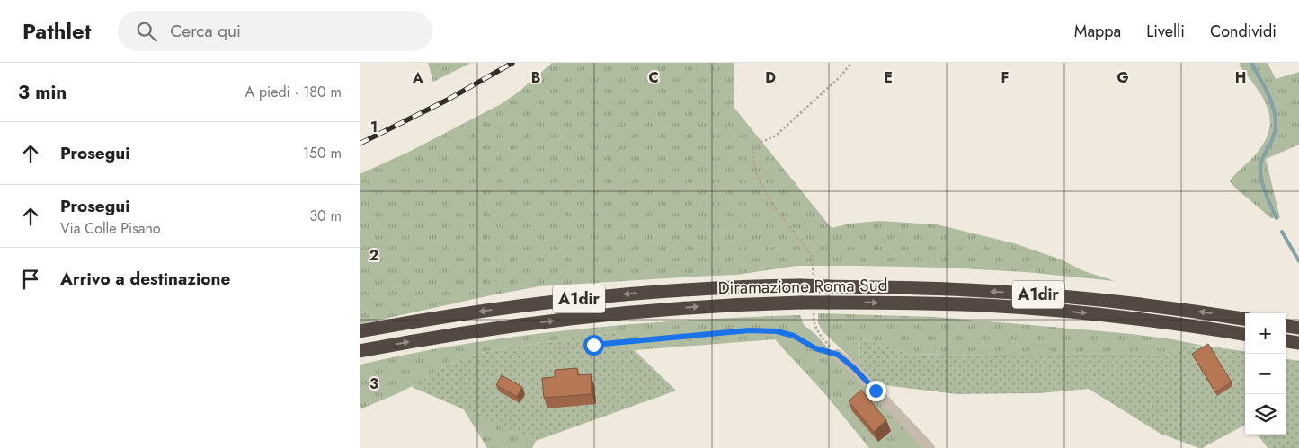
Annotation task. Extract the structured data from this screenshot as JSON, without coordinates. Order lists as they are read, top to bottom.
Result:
{
  "streets": {
    "highway": ["Diramazione Roma Sud", "A1dir"]
  },
  "page": {
    "header": "Pathlet",
    "search": "Cerca qui",
    "nav": ["Mappa", "Livelli", "Condividi"],
    "heading": ["3 min", "A piedi · 180 m"],
    "list": [
      ["Prosegui", "150 m"],
      ["Prosegui", "Via Colle Pisano", "30 m"],
      "Arrivo a destinazione"
    ],
    "map_buttons": ["+", "−"]
  },
  "grid": {
    "columns": [
      "A",
      "B",
      "C",
      "D",
      "E",
      "F",
      "G",
      "H"
    ],
    "rows": ["1", "2", "3"]
  }
}
